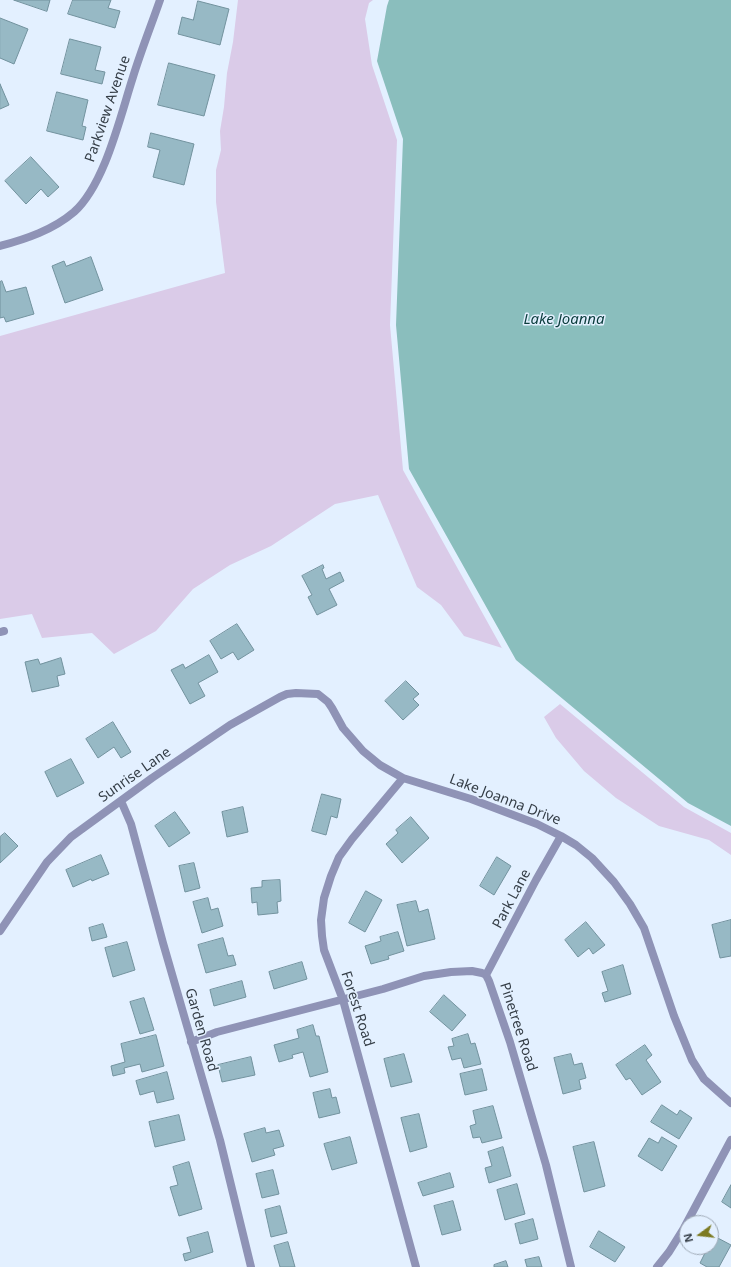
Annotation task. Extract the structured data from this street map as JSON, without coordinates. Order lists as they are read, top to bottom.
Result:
{
  "streets": {
    "street": [
      "Parkview Avenue",
      "Sunrise Lane",
      "Lake Joanna Drive",
      "Park Lane",
      "Forest Road",
      "Pinetree Road",
      "Garden Road"
    ]
  },
  "crossings": [
    ["Sunrise Lane", "Lake Joanna Drive"],
    ["Sunrise Lane", "Garden Road"],
    ["Lake Joanna Drive", "Park Lane"],
    ["Lake Joanna Drive", "Forest Road"],
    ["Park Lane", "Pinetree Road"],
    ["Forest Road", "Pinetree Road"],
    ["Pinetree Road", "Garden Road"]
  ],
  "water": ["Lake Joanna"],
  "north": "left"
}
